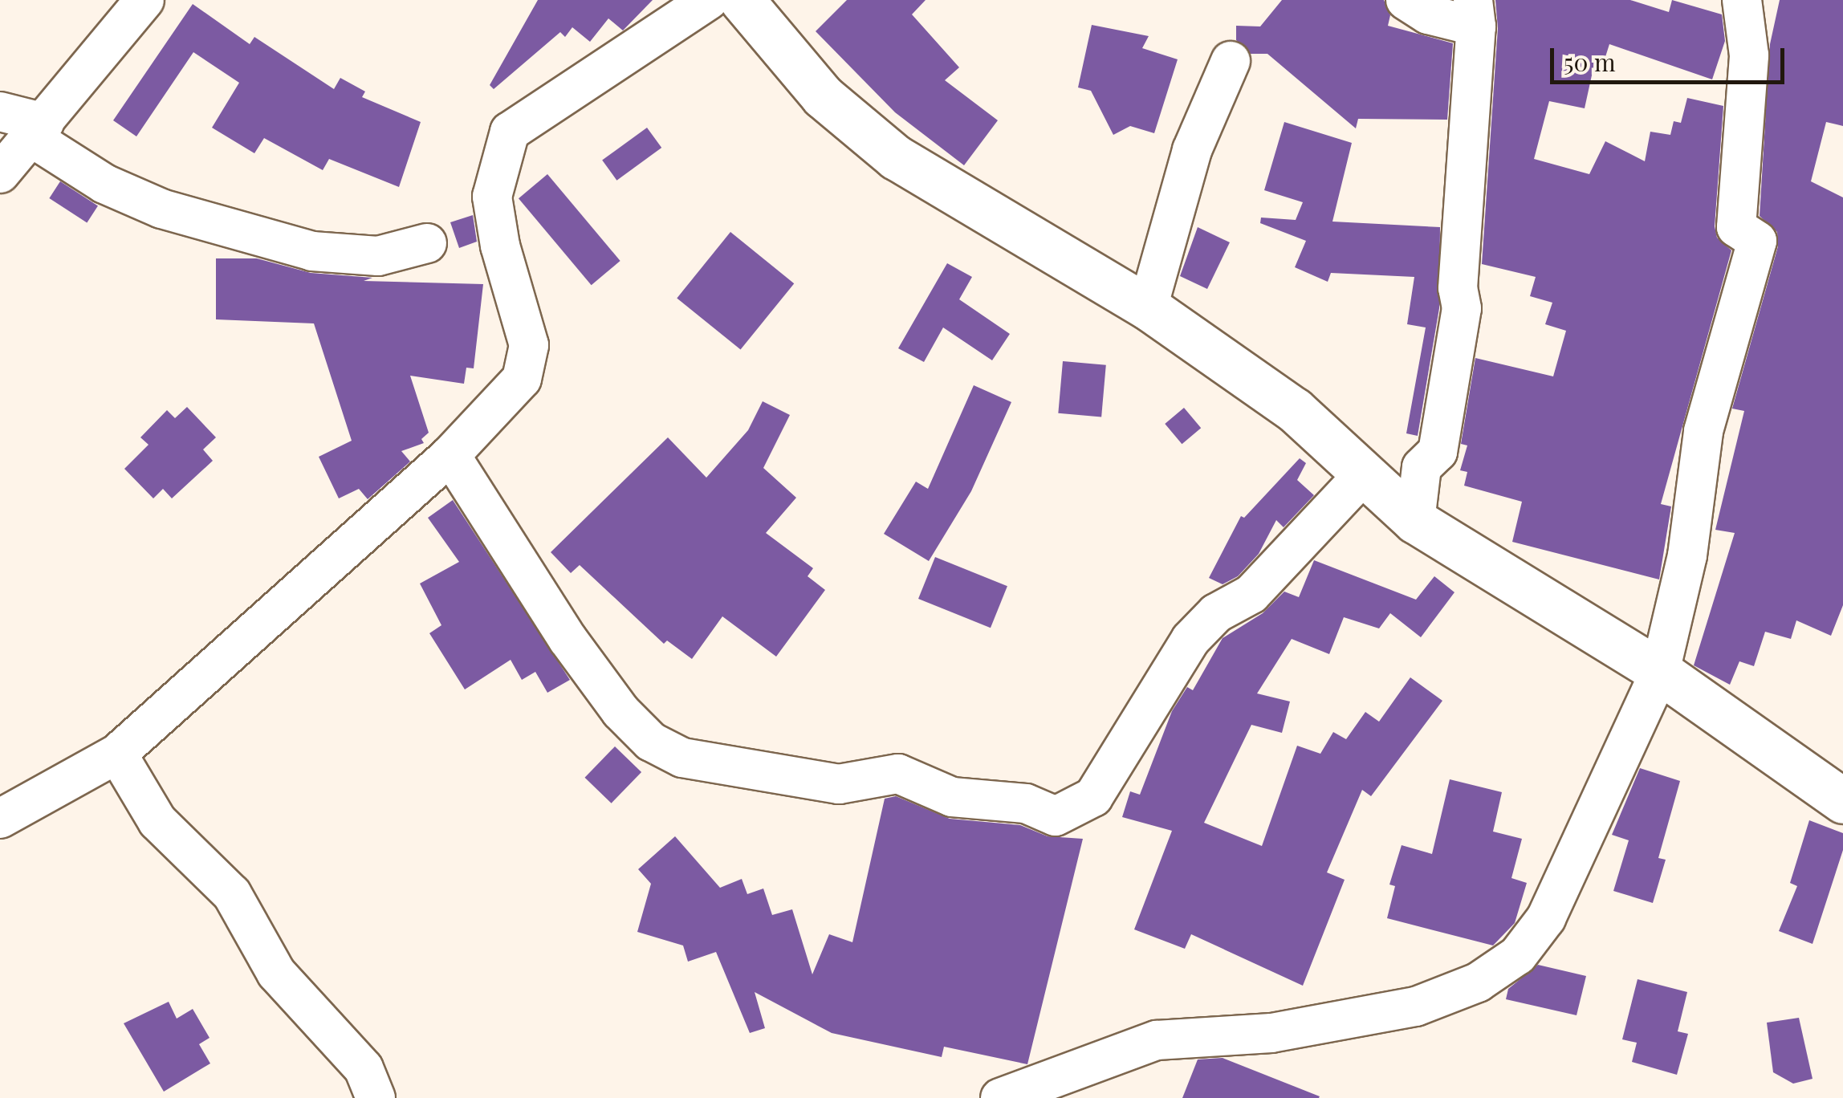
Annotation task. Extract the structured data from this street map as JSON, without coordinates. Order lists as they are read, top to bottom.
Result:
{
  "scale_bar": "50 m"
}
